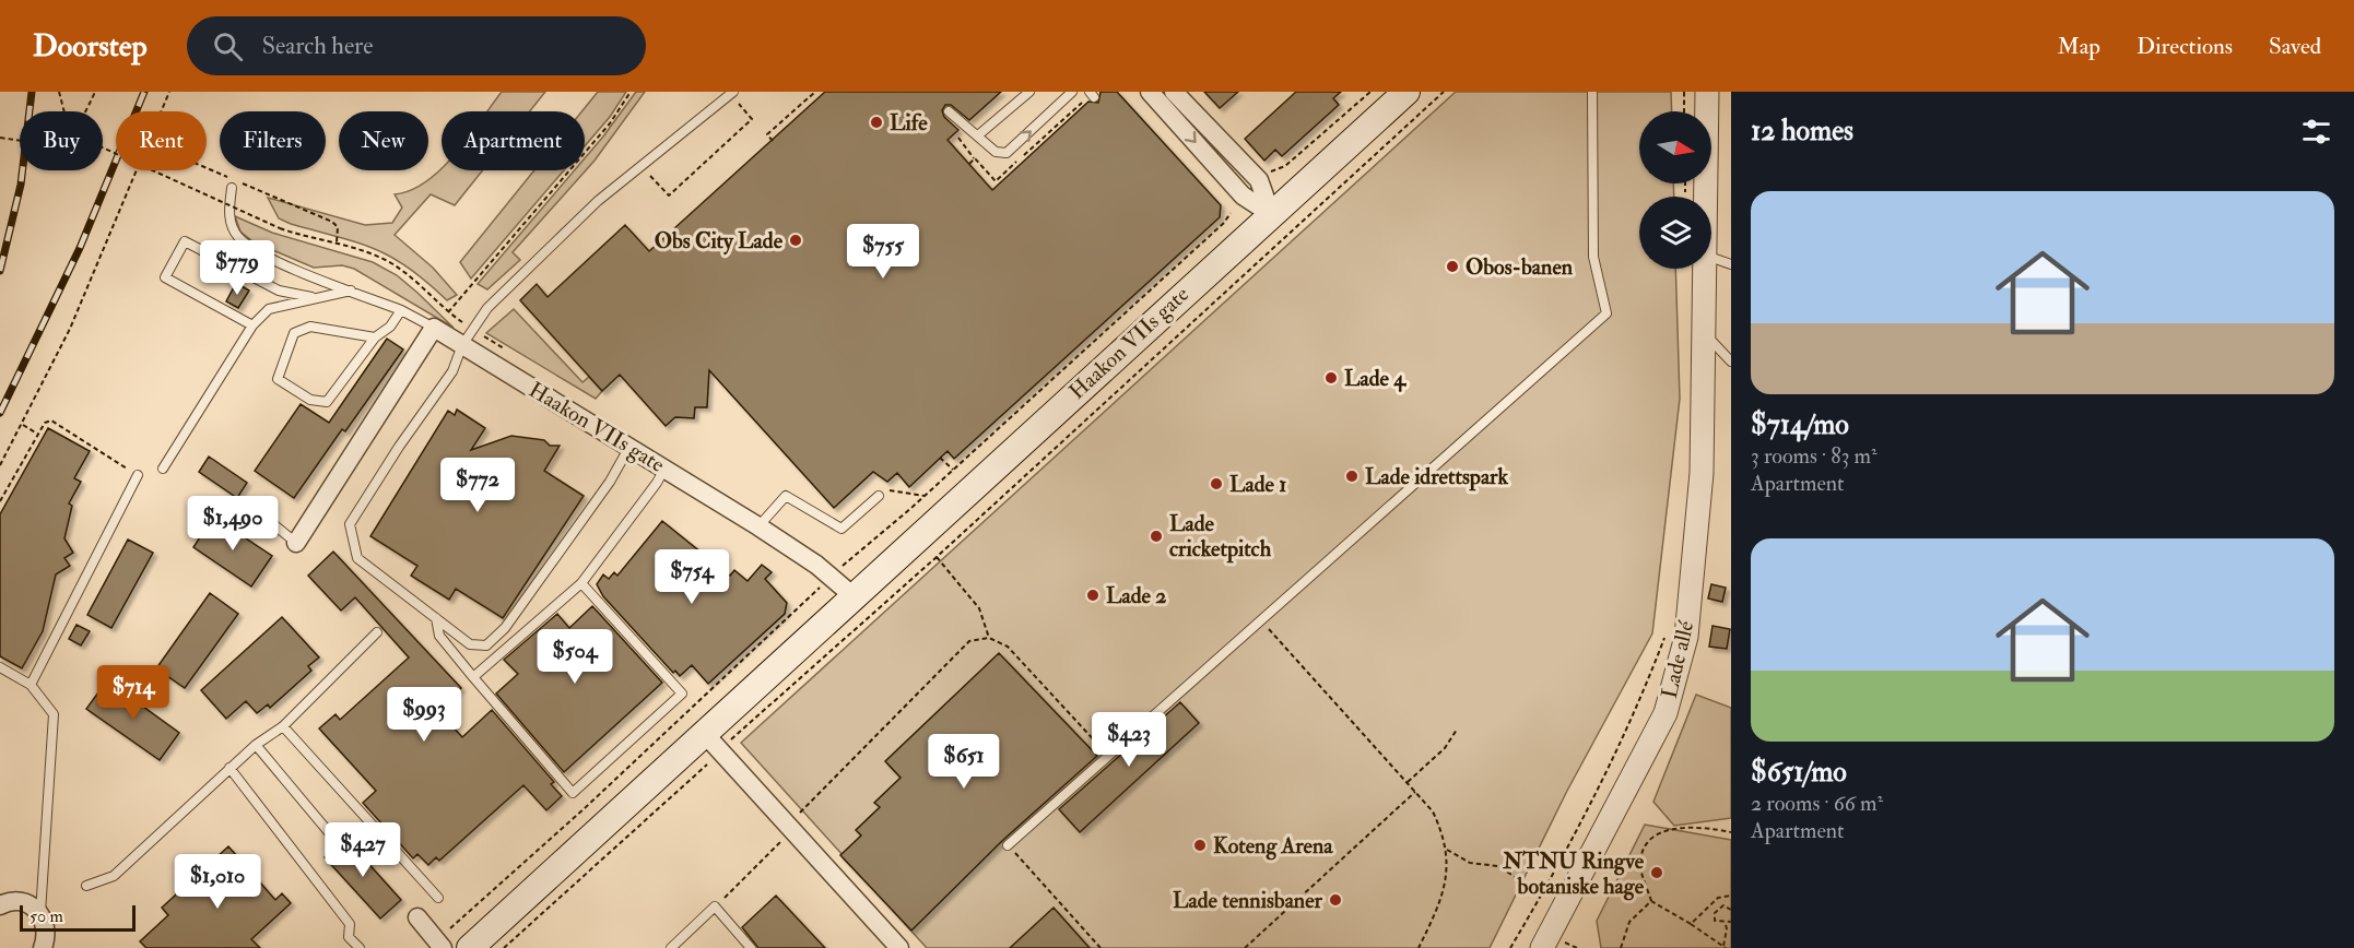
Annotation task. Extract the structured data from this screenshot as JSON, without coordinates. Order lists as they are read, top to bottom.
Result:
{
  "streets": {
    "main road": ["Haakon VIIs gate"],
    "street": ["Lade allé"]
  },
  "places": [
    "Life",
    "Obs City Lade",
    "Obos-banen",
    "Lade 4",
    "Lade idrettspark",
    "Lade 1",
    "Lade cricketpitch",
    "Lade 2",
    "Koteng Arena",
    "NTNU Ringve botaniske hage",
    "Lade tennisbaner"
  ],
  "scale_bar": "50 m",
  "north": "right",
  "page": {
    "header": "Doorstep",
    "search": "Search here",
    "nav": ["Map", "Directions", "Saved"],
    "heading": "12 homes",
    "chip": [
      "Buy",
      "Rent",
      "Filters",
      "New",
      "Apartment"
    ],
    "list": [
      {
        "name": "$714/mo",
        "note": "3 rooms · 83 m² · Apartment"
      },
      {
        "name": "$651/mo",
        "note": "2 rooms · 66 m² · Apartment"
      }
    ],
    "price": [
      "$755",
      "$779",
      "$772",
      "$1,490",
      "$754",
      "$504",
      "$714",
      "$993",
      "$423",
      "$651",
      "$427",
      "$1,010"
    ],
    "scale": "50 m"
  }
}
